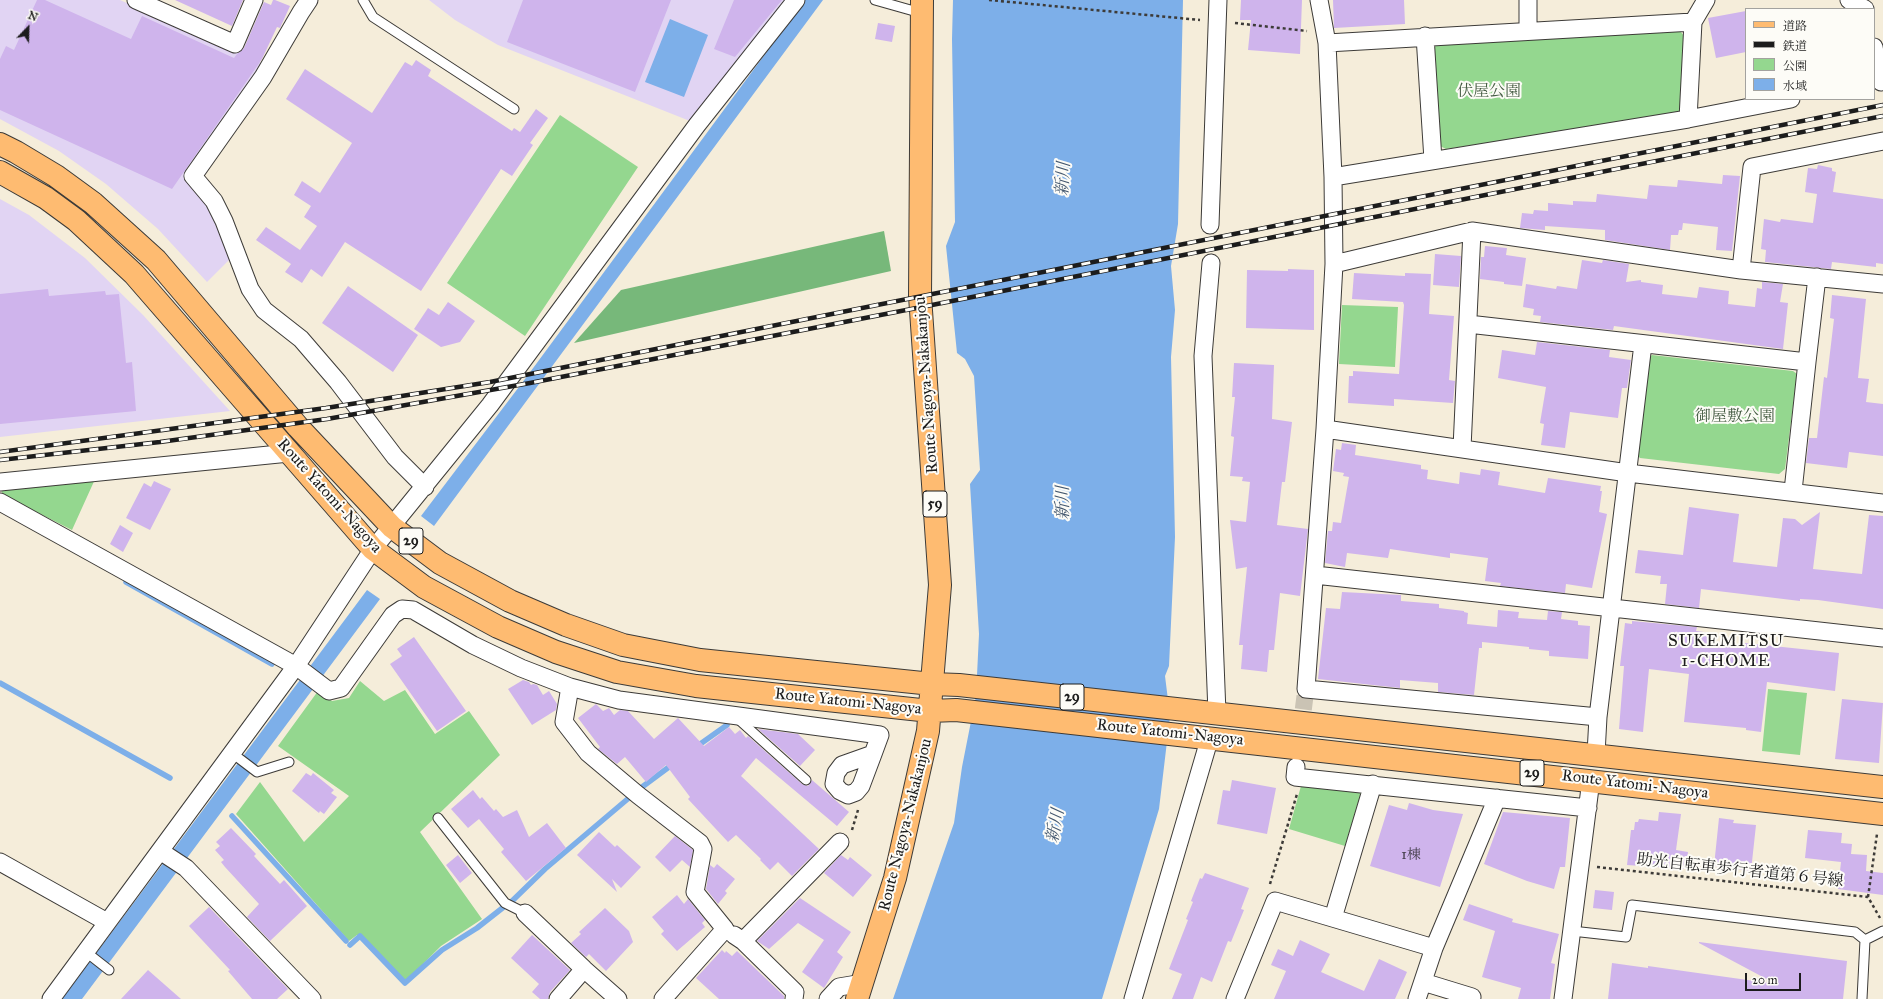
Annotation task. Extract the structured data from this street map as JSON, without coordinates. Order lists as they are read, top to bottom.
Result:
{
  "streets": {
    "main road": [
      "Route Nagoya-Nakakanjou",
      "Route Yatomi-Nagoya",
      "59",
      "29"
    ],
    "path": ["助光自転車歩行者道第６号線"]
  },
  "crossings": [
    ["Route Nagoya-Nakakanjou", "Route Yatomi-Nagoya"]
  ],
  "districts": ["SUKEMITSU 1-CHOME"],
  "water": ["新川"],
  "parks": ["伏屋公園", "御屋敷公園"],
  "house_numbers": ["1棟"],
  "legend": [
    "道路",
    "鉄道",
    "公園",
    "水域"
  ],
  "scale_bar": "20 m",
  "north": "top right"
}
